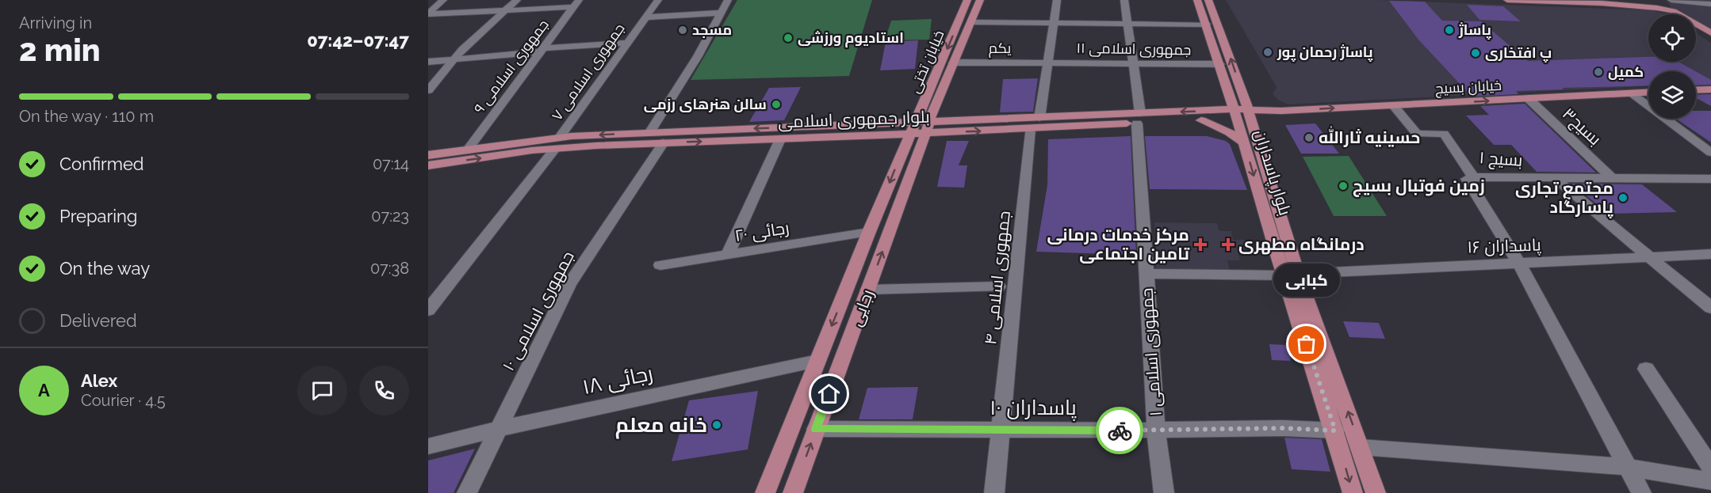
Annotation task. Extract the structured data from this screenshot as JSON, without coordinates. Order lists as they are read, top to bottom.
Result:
{
  "streets": {
    "main road": [
      "خیابان تختی",
      "خیابان بسیج",
      "بلوار جمهوری اسلامی",
      "بلوار پاسداران",
      "رجایی"
    ],
    "street": [
      "یکم",
      "جمهوری اسلامی ۱۱",
      "جمهوری اسلامی ۹",
      "جمهوری اسلامی ۷",
      "بسیج۳",
      "بسیج ۱",
      "رجائی ۲۰",
      "پاسداران ۱۶",
      "جمهوری اسلامی ۴",
      "جمهوری اسلامی ۱۰",
      "جمهوری اسلامی ۱",
      "رجائی ۱۸",
      "پاسداران ۱۰"
    ]
  },
  "crossings": [
    ["یکم", "جمهوری اسلامی ۱۱"],
    ["یکم", "خیابان تختی"],
    ["یکم", "جمهوری اسلامی ۴"],
    ["جمهوری اسلامی ۱۱", "جمهوری اسلامی ۴"],
    ["خیابان تختی", "بلوار جمهوری اسلامی"],
    ["خیابان تختی", "رجایی"],
    ["جمهوری اسلامی ۹", "بلوار جمهوری اسلامی"],
    ["جمهوری اسلامی ۷", "بلوار جمهوری اسلامی"],
    ["خیابان بسیج", "بلوار جمهوری اسلامی"],
    ["خیابان بسیج", "بسیج۳"],
    ["خیابان بسیج", "بسیج ۱"],
    ["بلوار جمهوری اسلامی", "بلوار پاسداران"],
    ["بلوار جمهوری اسلامی", "جمهوری اسلامی ۴"],
    ["بلوار جمهوری اسلامی", "رجایی"],
    ["بلوار جمهوری اسلامی", "جمهوری اسلامی ۱۰"],
    ["بلوار جمهوری اسلامی", "جمهوری اسلامی ۱"],
    ["بسیج۳", "بسیج ۱"],
    ["رجائی ۲۰", "رجایی"],
    ["پاسداران ۱۶", "جمهوری اسلامی ۱"],
    ["جمهوری اسلامی ۴", "پاسداران ۱۰"],
    ["رجایی", "رجائی ۱۸"],
    ["رجایی", "پاسداران ۱۰"],
    ["جمهوری اسلامی ۱۰", "رجائی ۱۸"],
    ["جمهوری اسلامی ۱", "پاسداران ۱۰"]
  ],
  "one_way": ["خیابان بسیج"],
  "places": {
    "other": [
      "مسجد",
      "پاساژ",
      "استادیوم ورزشی",
      "پاساژ رحمان پور",
      "پ افتخاری",
      "کمیل",
      "سالن هنرهای رزمی",
      "حسینیه ثارالله",
      "زمین فوتبال بسیج",
      "مجتمع تجاری پاسارگاد",
      "کبابی",
      "خانه معلم"
    ],
    "health": ["مرکز خدمات درمانی تامین اجتماعی", "درمانگاه مطهری"]
  },
  "page": {
    "heading": ["2 min", "Arriving in", "07:42–07:47"],
    "panel": ["Alex", "Courier · 4.5"],
    "bar": "On the way · 110 m",
    "list": [
      ["Confirmed", "07:14"],
      ["Preparing", "07:23"],
      ["On the way", "07:38"],
      "Delivered"
    ],
    "bubble": "کبابی",
    "round": "A"
  }
}
